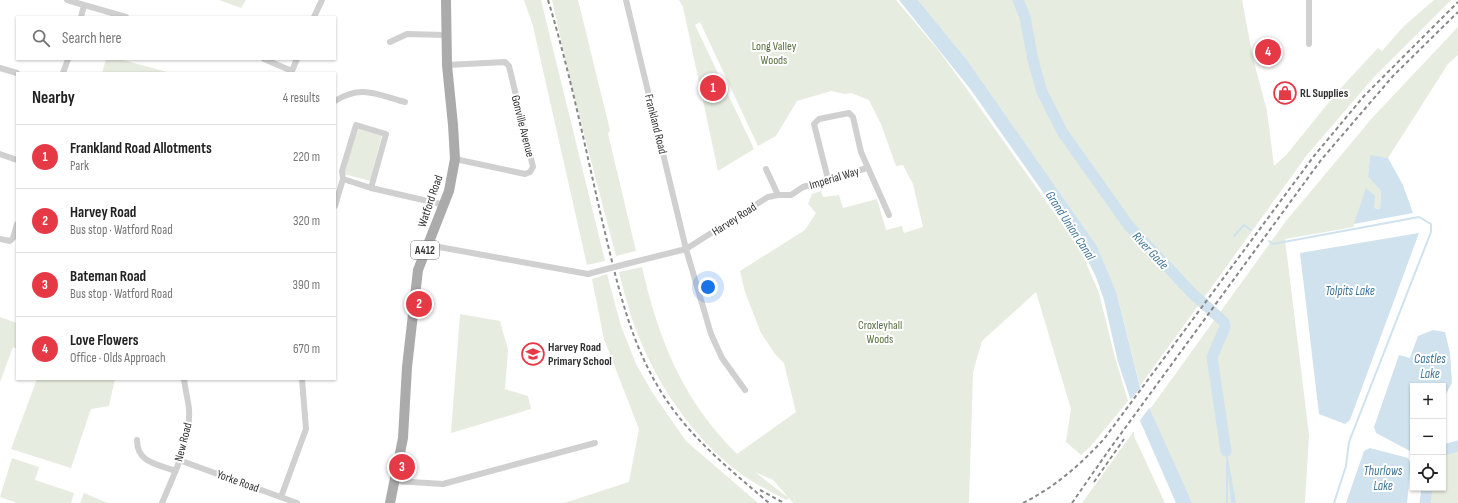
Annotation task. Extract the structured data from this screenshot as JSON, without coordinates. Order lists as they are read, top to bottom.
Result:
{
  "streets": {
    "main road": ["Watford Road", "A412"],
    "street": [
      "Frankland Road",
      "Gonville Avenue",
      "Imperial Way",
      "Harvey Road",
      "New Road",
      "Yorke Road"
    ]
  },
  "crossings": [
    ["Frankland Road", "Harvey Road"],
    ["Gonville Avenue", "Watford Road"],
    ["Imperial Way", "Harvey Road"],
    ["Watford Road", "Harvey Road"],
    ["New Road", "Yorke Road"]
  ],
  "water": [
    "Grand Union Canal",
    "River Gade",
    "Tolpits Lake",
    "Castles Lake",
    "Thurlows Lake"
  ],
  "parks": ["Long Valley Woods", "Croxleyhall Woods"],
  "places": {
    "shop": ["RL Supplies"],
    "school or university": ["Harvey Road Primary School"]
  },
  "page": {
    "search": "Search here",
    "pins": [
      "4",
      "1",
      "2",
      "3"
    ],
    "heading": ["Nearby", "4 results"],
    "list": [
      {
        "mark": "1",
        "name": "Frankland Road Allotments",
        "note": "Park",
        "value": "220 m"
      },
      {
        "mark": "2",
        "name": "Harvey Road",
        "note": "Bus stop · Watford Road",
        "value": "320 m"
      },
      {
        "mark": "3",
        "name": "Bateman Road",
        "note": "Bus stop · Watford Road",
        "value": "390 m"
      },
      {
        "mark": "4",
        "name": "Love Flowers",
        "note": "Office · Olds Approach",
        "value": "670 m"
      }
    ],
    "map_buttons": ["+", "−"]
  }
}
